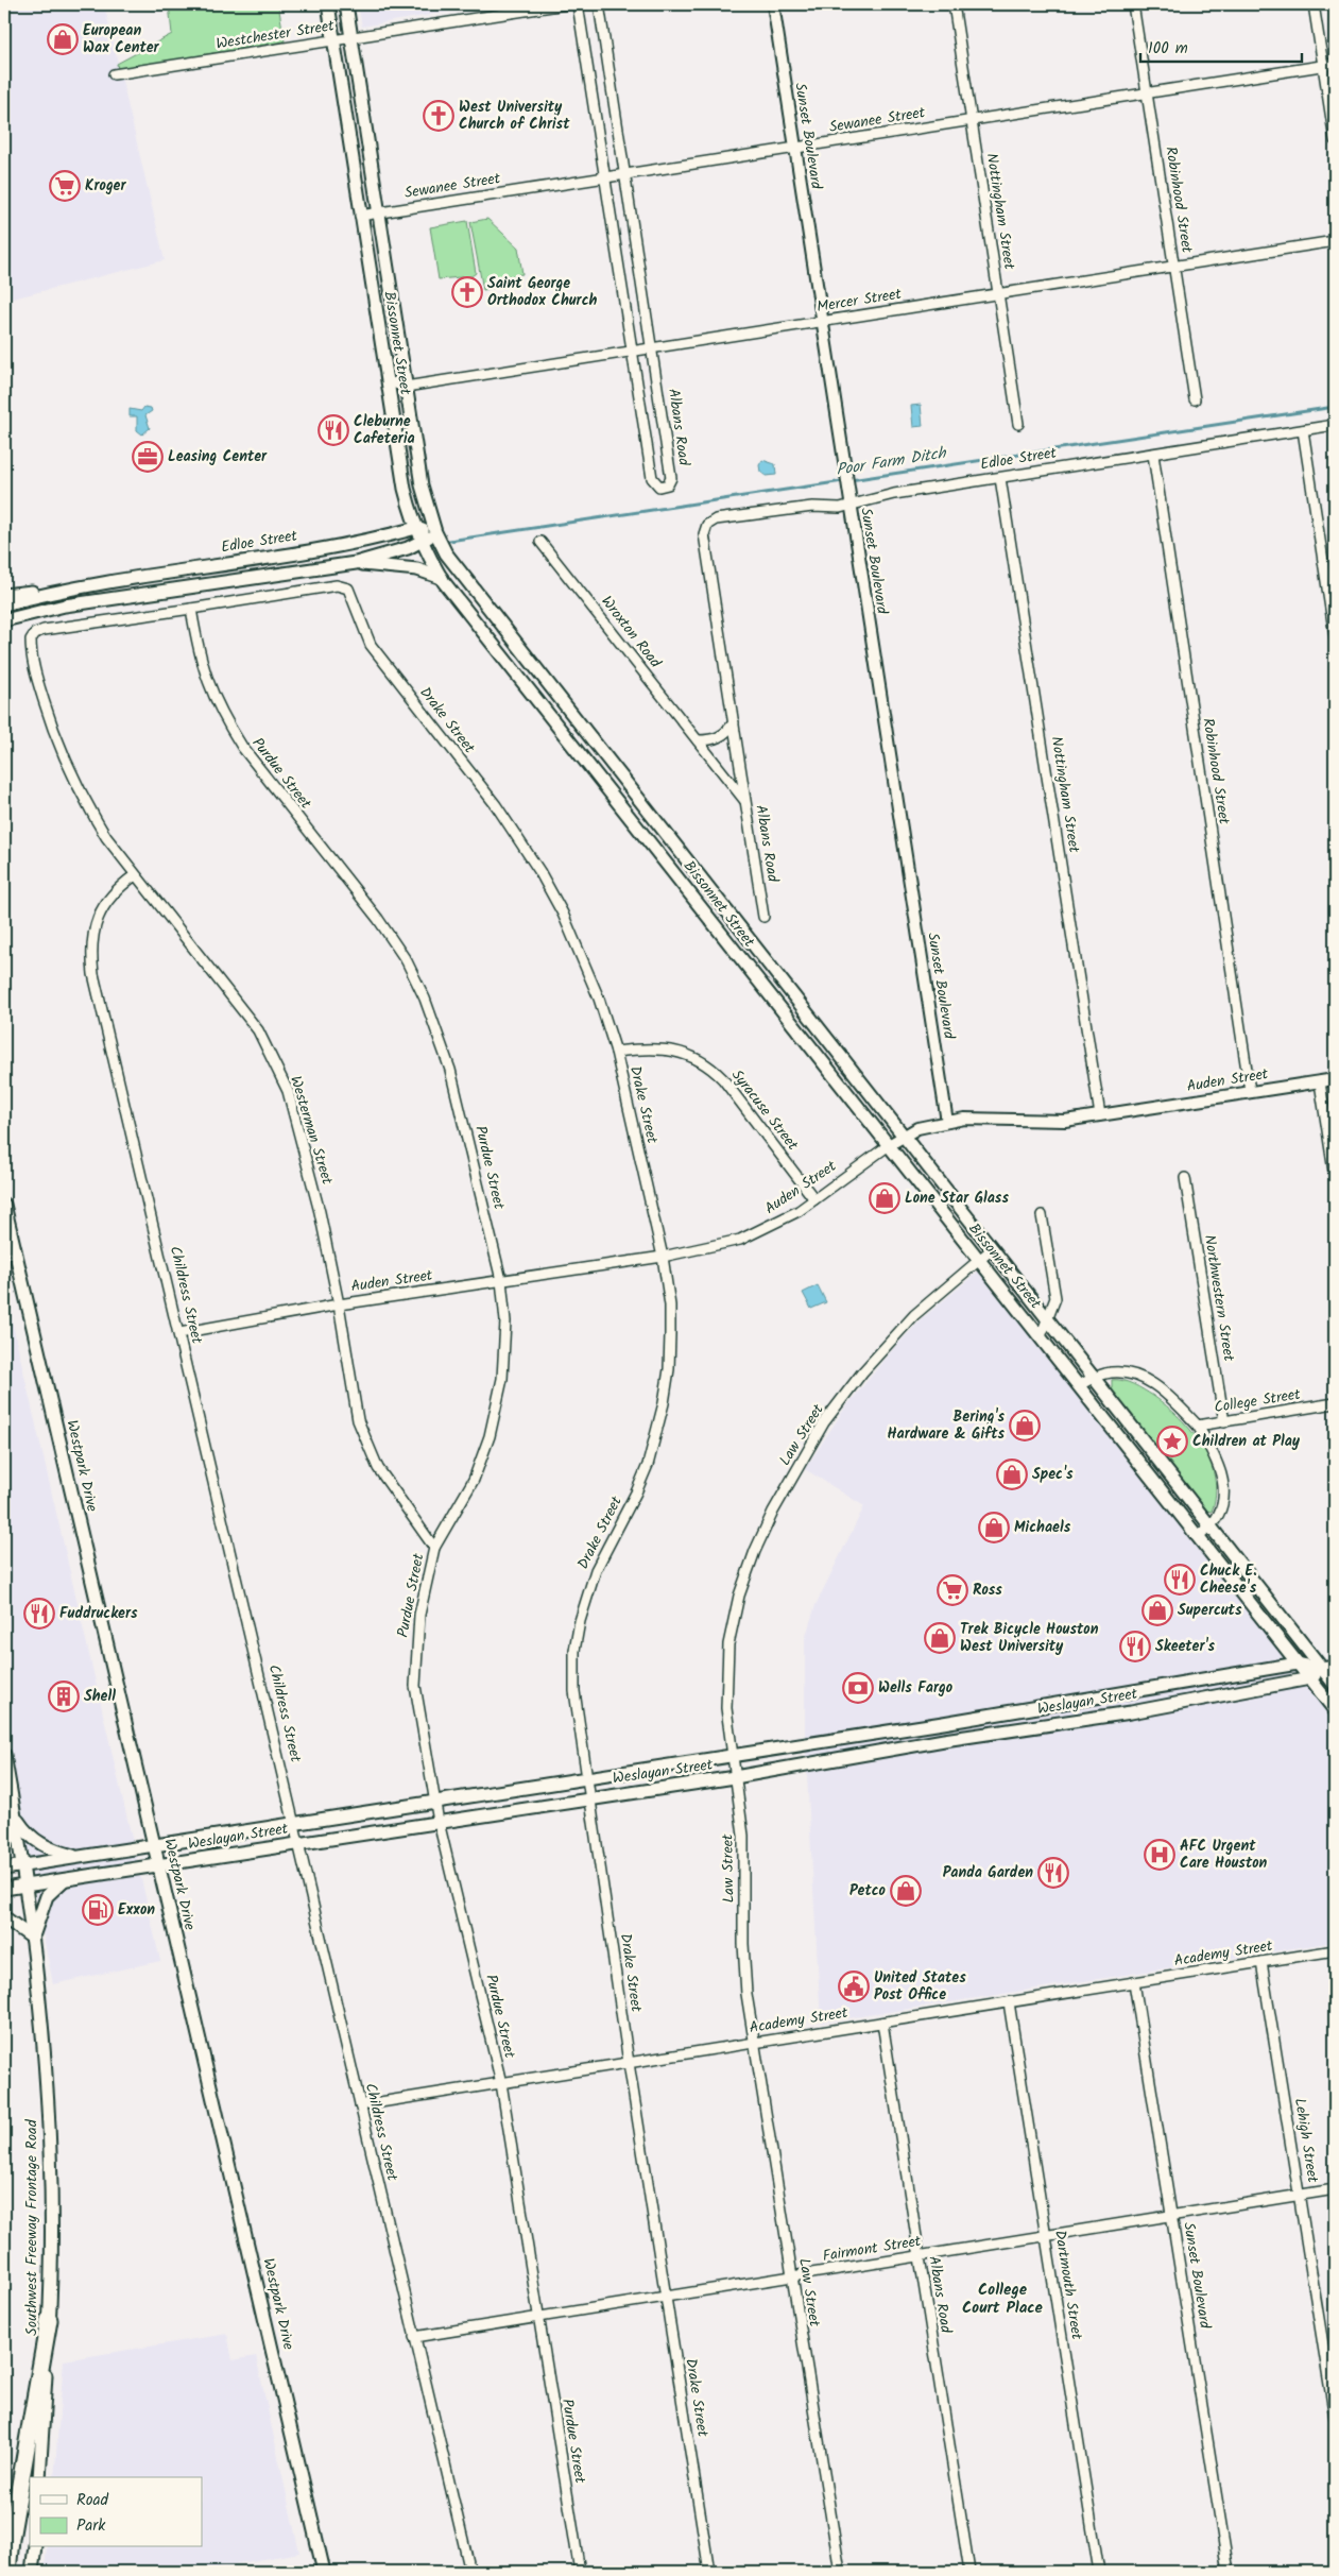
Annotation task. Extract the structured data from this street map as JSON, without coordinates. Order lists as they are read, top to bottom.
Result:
{
  "streets": {
    "main road": [
      "Bissonnet Street",
      "Edloe Street",
      "Westpark Drive",
      "Weslayan Street",
      "Southwest Freeway Frontage Road"
    ],
    "street": [
      "Westchester Street",
      "Sewanee Street",
      "Sunset Boulevard",
      "Robinhood Street",
      "Nottingham Street",
      "Mercer Street",
      "Albans Road",
      "Wroxton Road",
      "Drake Street",
      "Purdue Street",
      "Auden Street",
      "Syracuse Street",
      "Westerman Street",
      "Childress Street",
      "Northwestern Street",
      "College Street",
      "Law Street",
      "Academy Street",
      "Lehigh Street",
      "Fairmont Street",
      "Dartmouth Street"
    ]
  },
  "crossings": [
    ["Westchester Street", "Bissonnet Street"],
    ["Sewanee Street", "Sunset Boulevard"],
    ["Sewanee Street", "Robinhood Street"],
    ["Sewanee Street", "Nottingham Street"],
    ["Sewanee Street", "Bissonnet Street"],
    ["Sewanee Street", "Albans Road"],
    ["Sunset Boulevard", "Mercer Street"],
    ["Sunset Boulevard", "Edloe Street"],
    ["Sunset Boulevard", "Auden Street"],
    ["Sunset Boulevard", "Academy Street"],
    ["Sunset Boulevard", "Fairmont Street"],
    ["Robinhood Street", "Mercer Street"],
    ["Robinhood Street", "Edloe Street"],
    ["Robinhood Street", "Auden Street"],
    ["Nottingham Street", "Mercer Street"],
    ["Nottingham Street", "Edloe Street"],
    ["Nottingham Street", "Auden Street"],
    ["Mercer Street", "Bissonnet Street"],
    ["Mercer Street", "Albans Road"],
    ["Bissonnet Street", "Edloe Street"],
    ["Bissonnet Street", "Auden Street"],
    ["Bissonnet Street", "College Street"],
    ["Bissonnet Street", "Law Street"],
    ["Bissonnet Street", "Weslayan Street"],
    ["Albans Road", "Edloe Street"],
    ["Albans Road", "Wroxton Road"],
    ["Albans Road", "Academy Street"],
    ["Albans Road", "Fairmont Street"],
    ["Drake Street", "Purdue Street"],
    ["Drake Street", "Auden Street"],
    ["Drake Street", "Syracuse Street"],
    ["Drake Street", "Westerman Street"],
    ["Drake Street", "Weslayan Street"],
    ["Drake Street", "Academy Street"],
    ["Drake Street", "Fairmont Street"],
    ["Purdue Street", "Auden Street"],
    ["Purdue Street", "Westerman Street"],
    ["Purdue Street", "Weslayan Street"],
    ["Purdue Street", "Academy Street"],
    ["Purdue Street", "Fairmont Street"],
    ["Auden Street", "Syracuse Street"],
    ["Auden Street", "Westerman Street"],
    ["Auden Street", "Childress Street"],
    ["Westerman Street", "Childress Street"],
    ["Childress Street", "Weslayan Street"],
    ["Childress Street", "Academy Street"],
    ["Childress Street", "Fairmont Street"],
    ["Northwestern Street", "College Street"],
    ["Law Street", "Weslayan Street"],
    ["Law Street", "Academy Street"],
    ["Law Street", "Fairmont Street"],
    ["Westpark Drive", "Weslayan Street"],
    ["Weslayan Street", "Southwest Freeway Frontage Road"],
    ["Academy Street", "Lehigh Street"],
    ["Academy Street", "Dartmouth Street"],
    ["Lehigh Street", "Fairmont Street"],
    ["Fairmont Street", "Dartmouth Street"]
  ],
  "districts": ["College Court Place"],
  "water": ["Poor Farm Ditch"],
  "places": {
    "shop": [
      "European Wax Center",
      "Lone Star Glass",
      "Bering's Hardware & Gifts",
      "Spec's",
      "Michaels",
      "Supercuts",
      "Trek Bicycle Houston West University",
      "Petco"
    ],
    "church": ["West University Church of Christ", "Saint George Orthodox Church"],
    "supermarket": ["Kroger", "Ross"],
    "restaurant": [
      "Cleburne Cafeteria",
      "Chuck E. Cheese's",
      "Fuddruckers",
      "Skeeter's",
      "Panda Garden"
    ],
    "office": ["Leasing Center"],
    "place": ["Children at Play"],
    "bank": ["Wells Fargo"],
    "building": ["Shell"],
    "hospital": ["AFC Urgent Care Houston"],
    "fuel station": ["Exxon"],
    "public building": ["United States Post Office"]
  },
  "legend": ["Road", "Park"],
  "scale_bar": "100 m"
}
